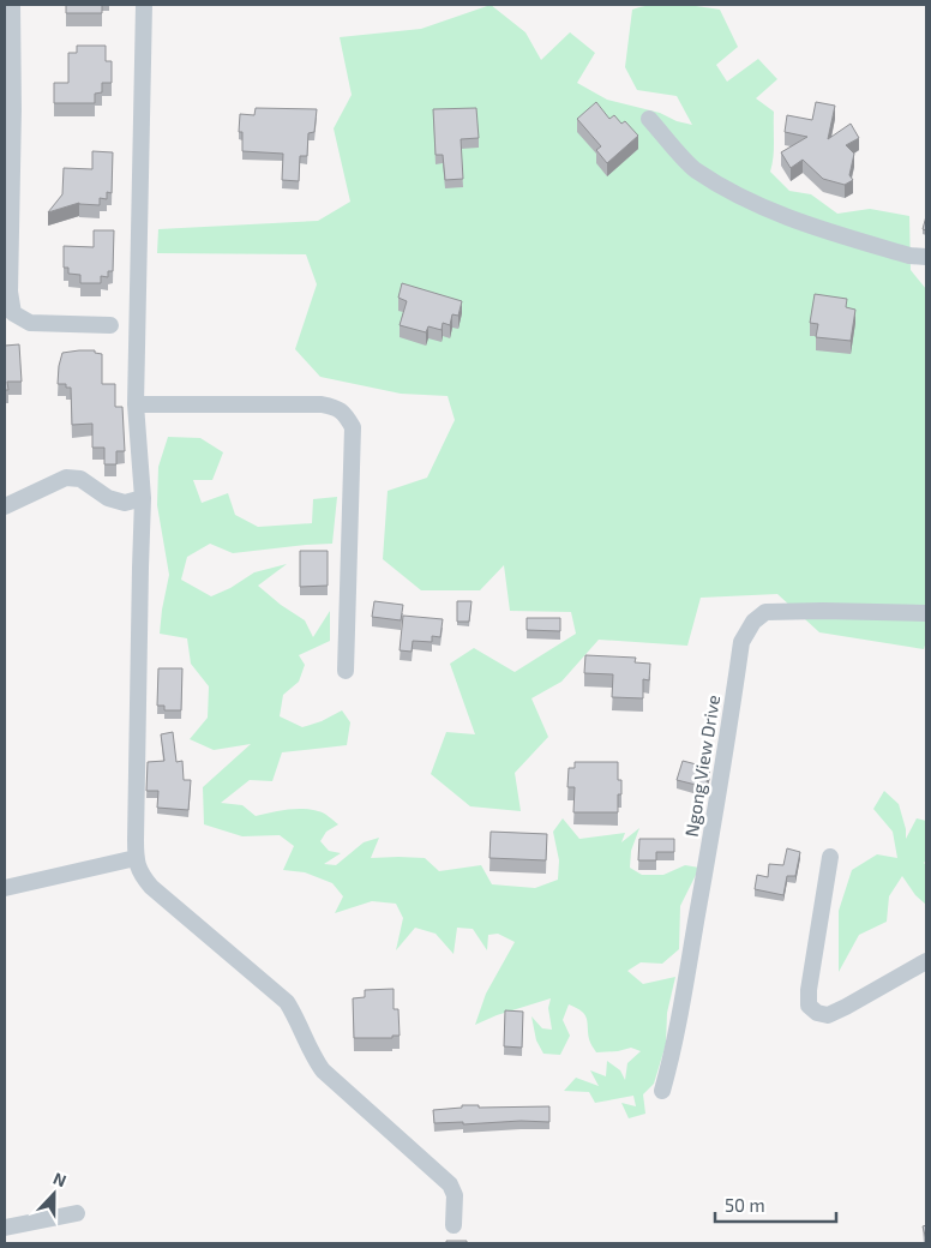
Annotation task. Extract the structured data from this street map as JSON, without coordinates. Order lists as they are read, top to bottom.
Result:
{
  "streets": {
    "street": ["Ngong View Drive"]
  },
  "scale_bar": "50 m",
  "north": "top"
}
